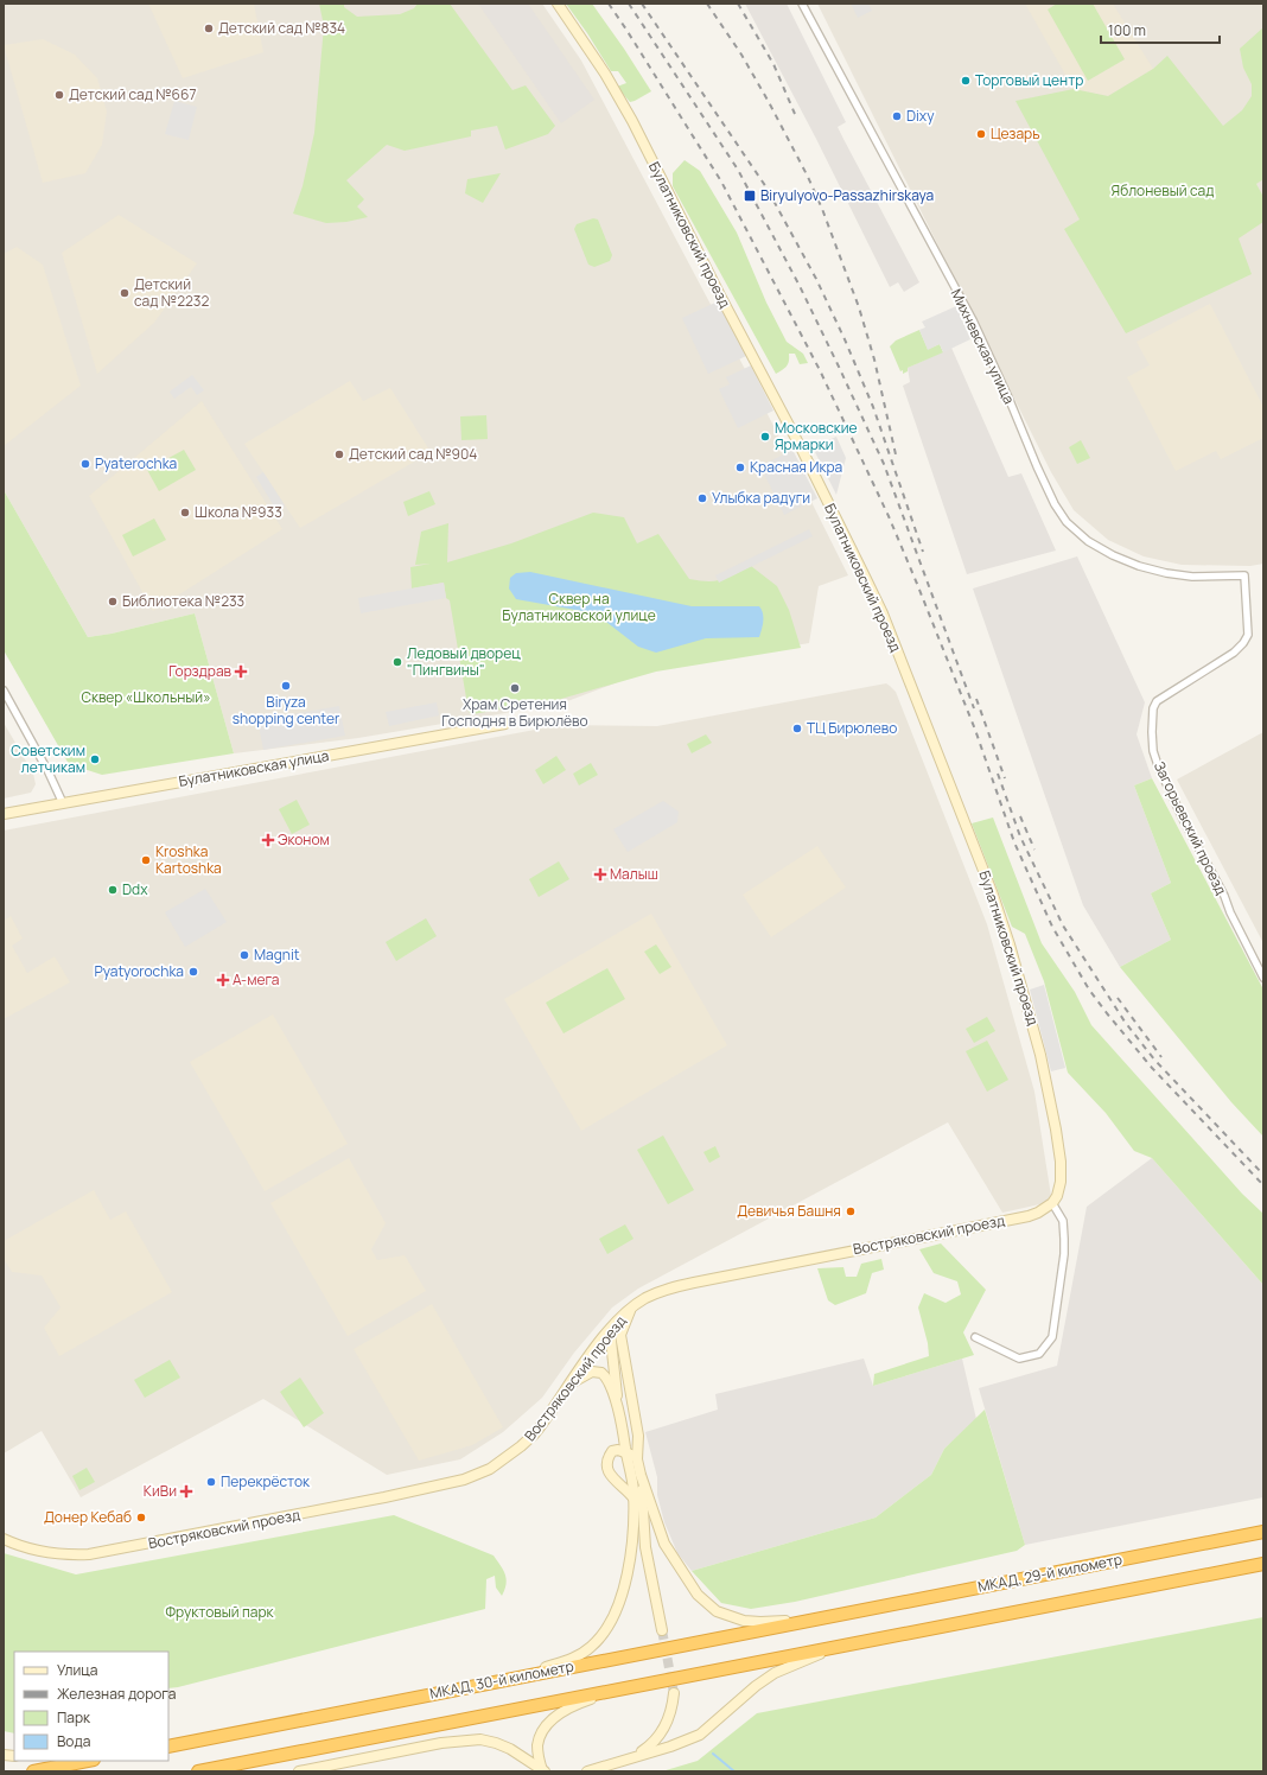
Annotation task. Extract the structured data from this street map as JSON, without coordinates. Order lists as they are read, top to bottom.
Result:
{
  "streets": {
    "highway": ["МКАД, 29-й километр", "МКАД, 30-й километр"],
    "street": [
      "Булатниковский проезд",
      "Михневская улица",
      "Булатниковская улица",
      "Загорьевский проезд",
      "Востряковский проезд"
    ]
  },
  "crossings": [
    ["Булатниковский проезд", "Востряковский проезд"],
    ["Михневская улица", "Загорьевский проезд"],
    ["МКАД, 29-й километр", "МКАД, 30-й километр"]
  ],
  "parks": [
    "Яблоневый сад",
    "Сквер на Булатниковской улице",
    "Сквер «Школьный»",
    "Фруктовый парк"
  ],
  "places": {
    "other": [
      "Детский сад №834",
      "Торговый центр",
      "Детский сад №667",
      "Dixy",
      "Цезарь",
      "Детский сад №2232",
      "Московские Ярмарки",
      "Детский сад №904",
      "Pyaterochka",
      "Красная Икра",
      "Улыбка радуги",
      "Школа №933",
      "Библиотека №233",
      "Ледовый дворец \"Пингвины\"",
      "Biryza shopping center",
      "Храм Сретения Господня в Бирюлёво",
      "ТЦ Бирюлево",
      "Cоветским летчикам",
      "Kroshka Kartoshka",
      "Ddx",
      "Magnit",
      "Pyatyorochka",
      "Девичья Башня",
      "Перекрёсток",
      "Донер Кебаб"
    ],
    "transit": ["Biryulyovo-Passazhirskaya"],
    "health": [
      "Горздрав",
      "Эконом",
      "Малыш",
      "А-мега",
      "КиВи"
    ]
  },
  "legend": [
    "Улица",
    "Железная дорога",
    "Парк",
    "Вода"
  ],
  "scale_bar": "100 m"
}
